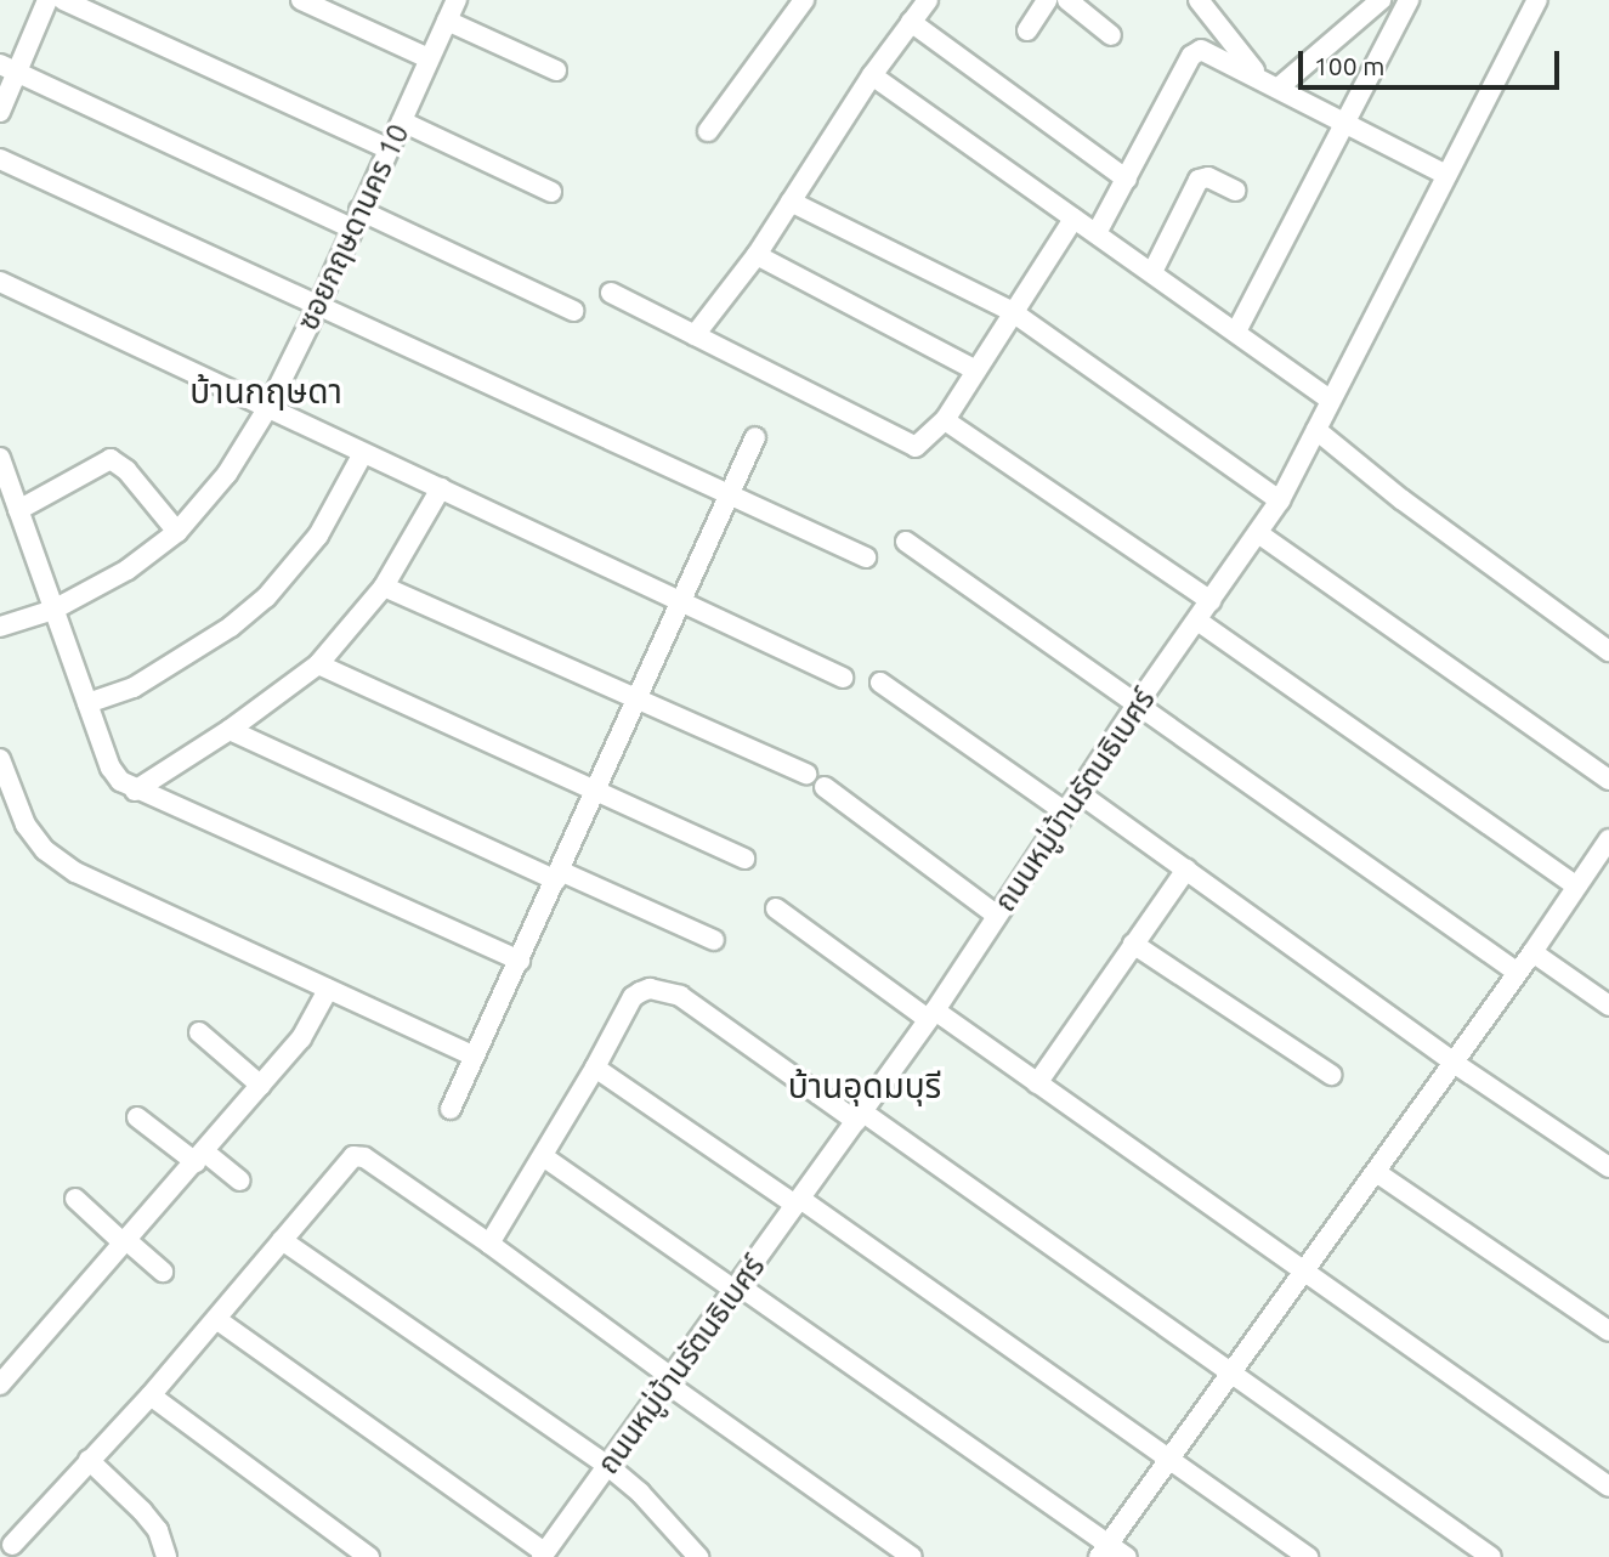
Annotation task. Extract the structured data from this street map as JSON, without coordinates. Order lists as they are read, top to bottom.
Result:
{
  "streets": {
    "street": ["ซอยกฤษดานคร 10", "ถนนหมู่บ้านรัตนธิเบศร์"]
  },
  "districts": ["บ้านกฤษดา", "บ้านอุดมบุรี"],
  "scale_bar": "100 m"
}
